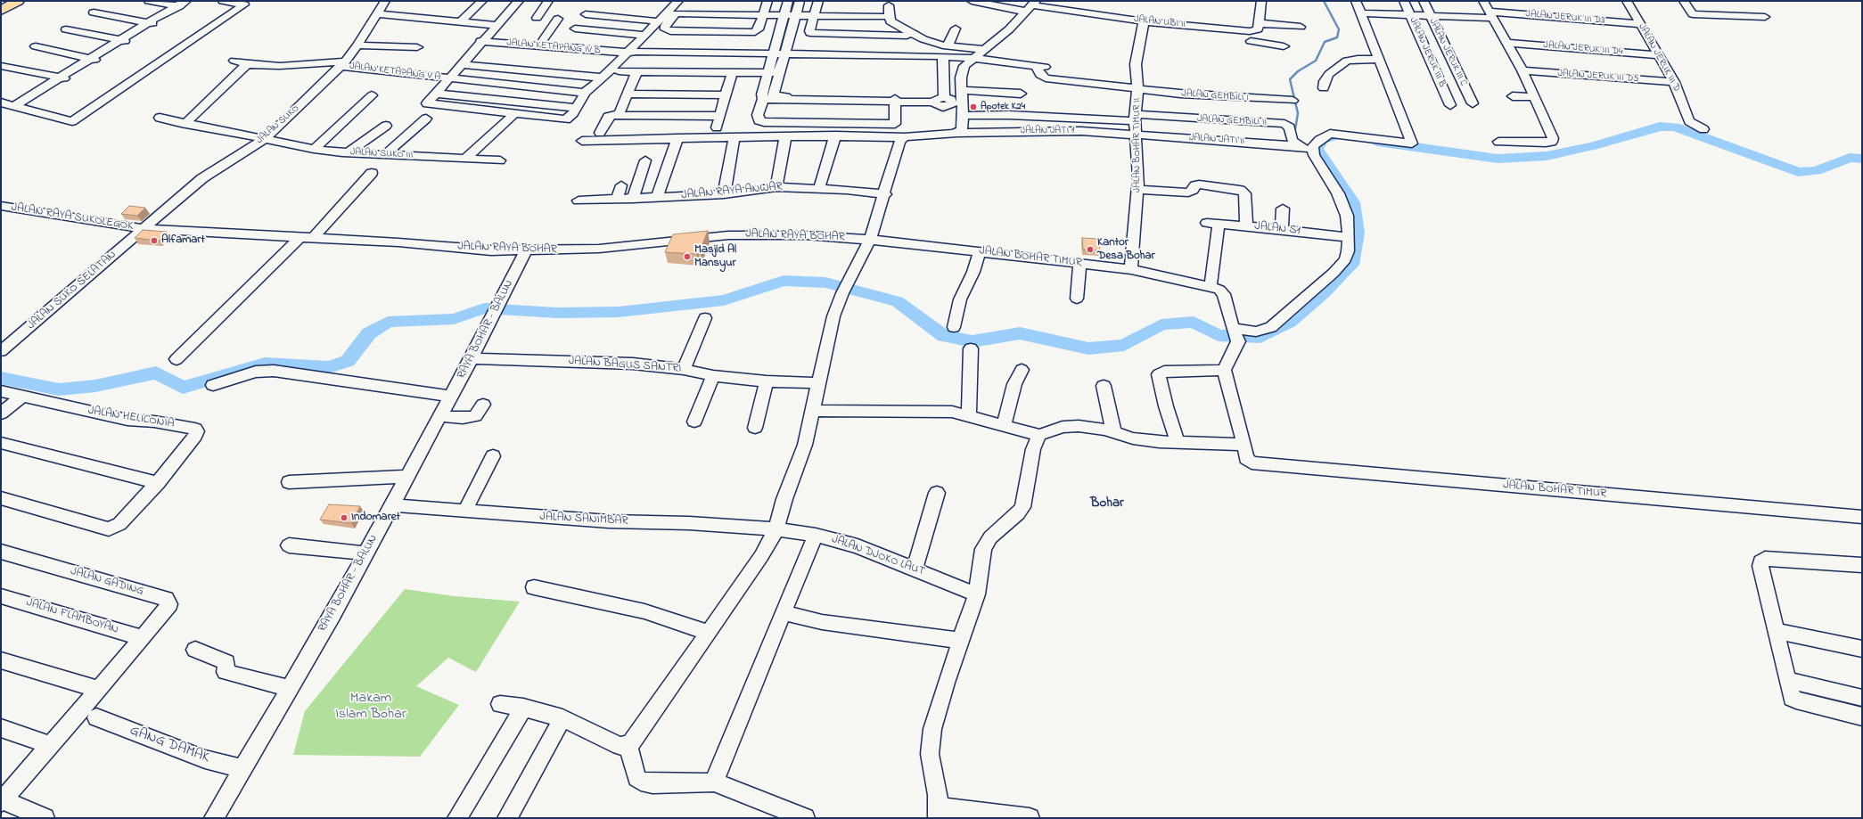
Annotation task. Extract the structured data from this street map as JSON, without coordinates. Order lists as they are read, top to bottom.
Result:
{
  "streets": {
    "street": [
      "JALAN JERUK III D3",
      "JALAN UBI II",
      "JALAN KETAPANG IV B",
      "JALAN JERUK III D4",
      "JALAN JERUK III B",
      "JALAN JERUK III C",
      "JALAN JERUK III D",
      "JALAN KETAPANG V A",
      "JALAN JERUK III D5",
      "JALAN GEMBILI I",
      "JALAN GEMBILI II",
      "JALAN SUKO",
      "JALAN JATI 1",
      "JALAN JATI II",
      "JALAN BOHAR TIMUR II",
      "JALAN SUKO III",
      "JALAN RAYA ANWAR",
      "JALAN RAYA SUKOLEGOK",
      "JALAN S1",
      "JALAN RAYA BOHAR",
      "JALAN BOHAR TIMUR",
      "JALAN SUKO SELATAN",
      "RAYA BOHAR - BALUN",
      "JALAN BAGUS SANTRI",
      "JALAN HELICONIA",
      "JALAN SANIMBAR",
      "JALAN DJOKO LAUT",
      "JALAN GADING",
      "JALAN FLAMBOYAN",
      "GANG DAMAK"
    ]
  },
  "crossings": [
    ["JALAN JERUK III D3", "JALAN JERUK III B"],
    ["JALAN JERUK III D3", "JALAN JERUK III C"],
    ["JALAN JERUK III D3", "JALAN JERUK III D"],
    ["JALAN UBI II", "JALAN BOHAR TIMUR II"],
    ["JALAN KETAPANG IV B", "JALAN GEMBILI I"],
    ["JALAN JERUK III D4", "JALAN JERUK III D"],
    ["JALAN JERUK III D", "JALAN JERUK III D5"],
    ["JALAN KETAPANG V A", "JALAN SUKO"],
    ["JALAN GEMBILI I", "JALAN BOHAR TIMUR II"],
    ["JALAN GEMBILI II", "JALAN JATI II"],
    ["JALAN GEMBILI II", "JALAN BOHAR TIMUR II"],
    ["JALAN SUKO", "JALAN SUKO III"],
    ["JALAN SUKO", "JALAN RAYA SUKOLEGOK"],
    ["JALAN SUKO", "JALAN RAYA BOHAR"],
    ["JALAN SUKO", "JALAN SUKO SELATAN"],
    ["JALAN JATI 1", "JALAN JATI II"],
    ["JALAN JATI 1", "JALAN BOHAR TIMUR II"],
    ["JALAN JATI II", "JALAN BOHAR TIMUR II"],
    ["JALAN BOHAR TIMUR II", "JALAN BOHAR TIMUR"],
    ["JALAN RAYA SUKOLEGOK", "JALAN RAYA BOHAR"],
    ["JALAN RAYA SUKOLEGOK", "JALAN SUKO SELATAN"],
    ["JALAN S1", "JALAN BOHAR TIMUR"],
    ["JALAN RAYA BOHAR", "JALAN BOHAR TIMUR"],
    ["JALAN RAYA BOHAR", "JALAN SUKO SELATAN"],
    ["JALAN RAYA BOHAR", "RAYA BOHAR - BALUN"],
    ["RAYA BOHAR - BALUN", "JALAN BAGUS SANTRI"],
    ["RAYA BOHAR - BALUN", "JALAN SANIMBAR"],
    ["RAYA BOHAR - BALUN", "GANG DAMAK"],
    ["JALAN SANIMBAR", "JALAN DJOKO LAUT"],
    ["JALAN GADING", "JALAN FLAMBOYAN"]
  ],
  "districts": ["Bohar"],
  "parks": ["Makam Islam Bohar"],
  "places": [
    "Apotek K24",
    "Alfamart",
    "Kantor Desa Bohar",
    "Masjid Al Mansyur",
    "Indomaret"
  ]
}
